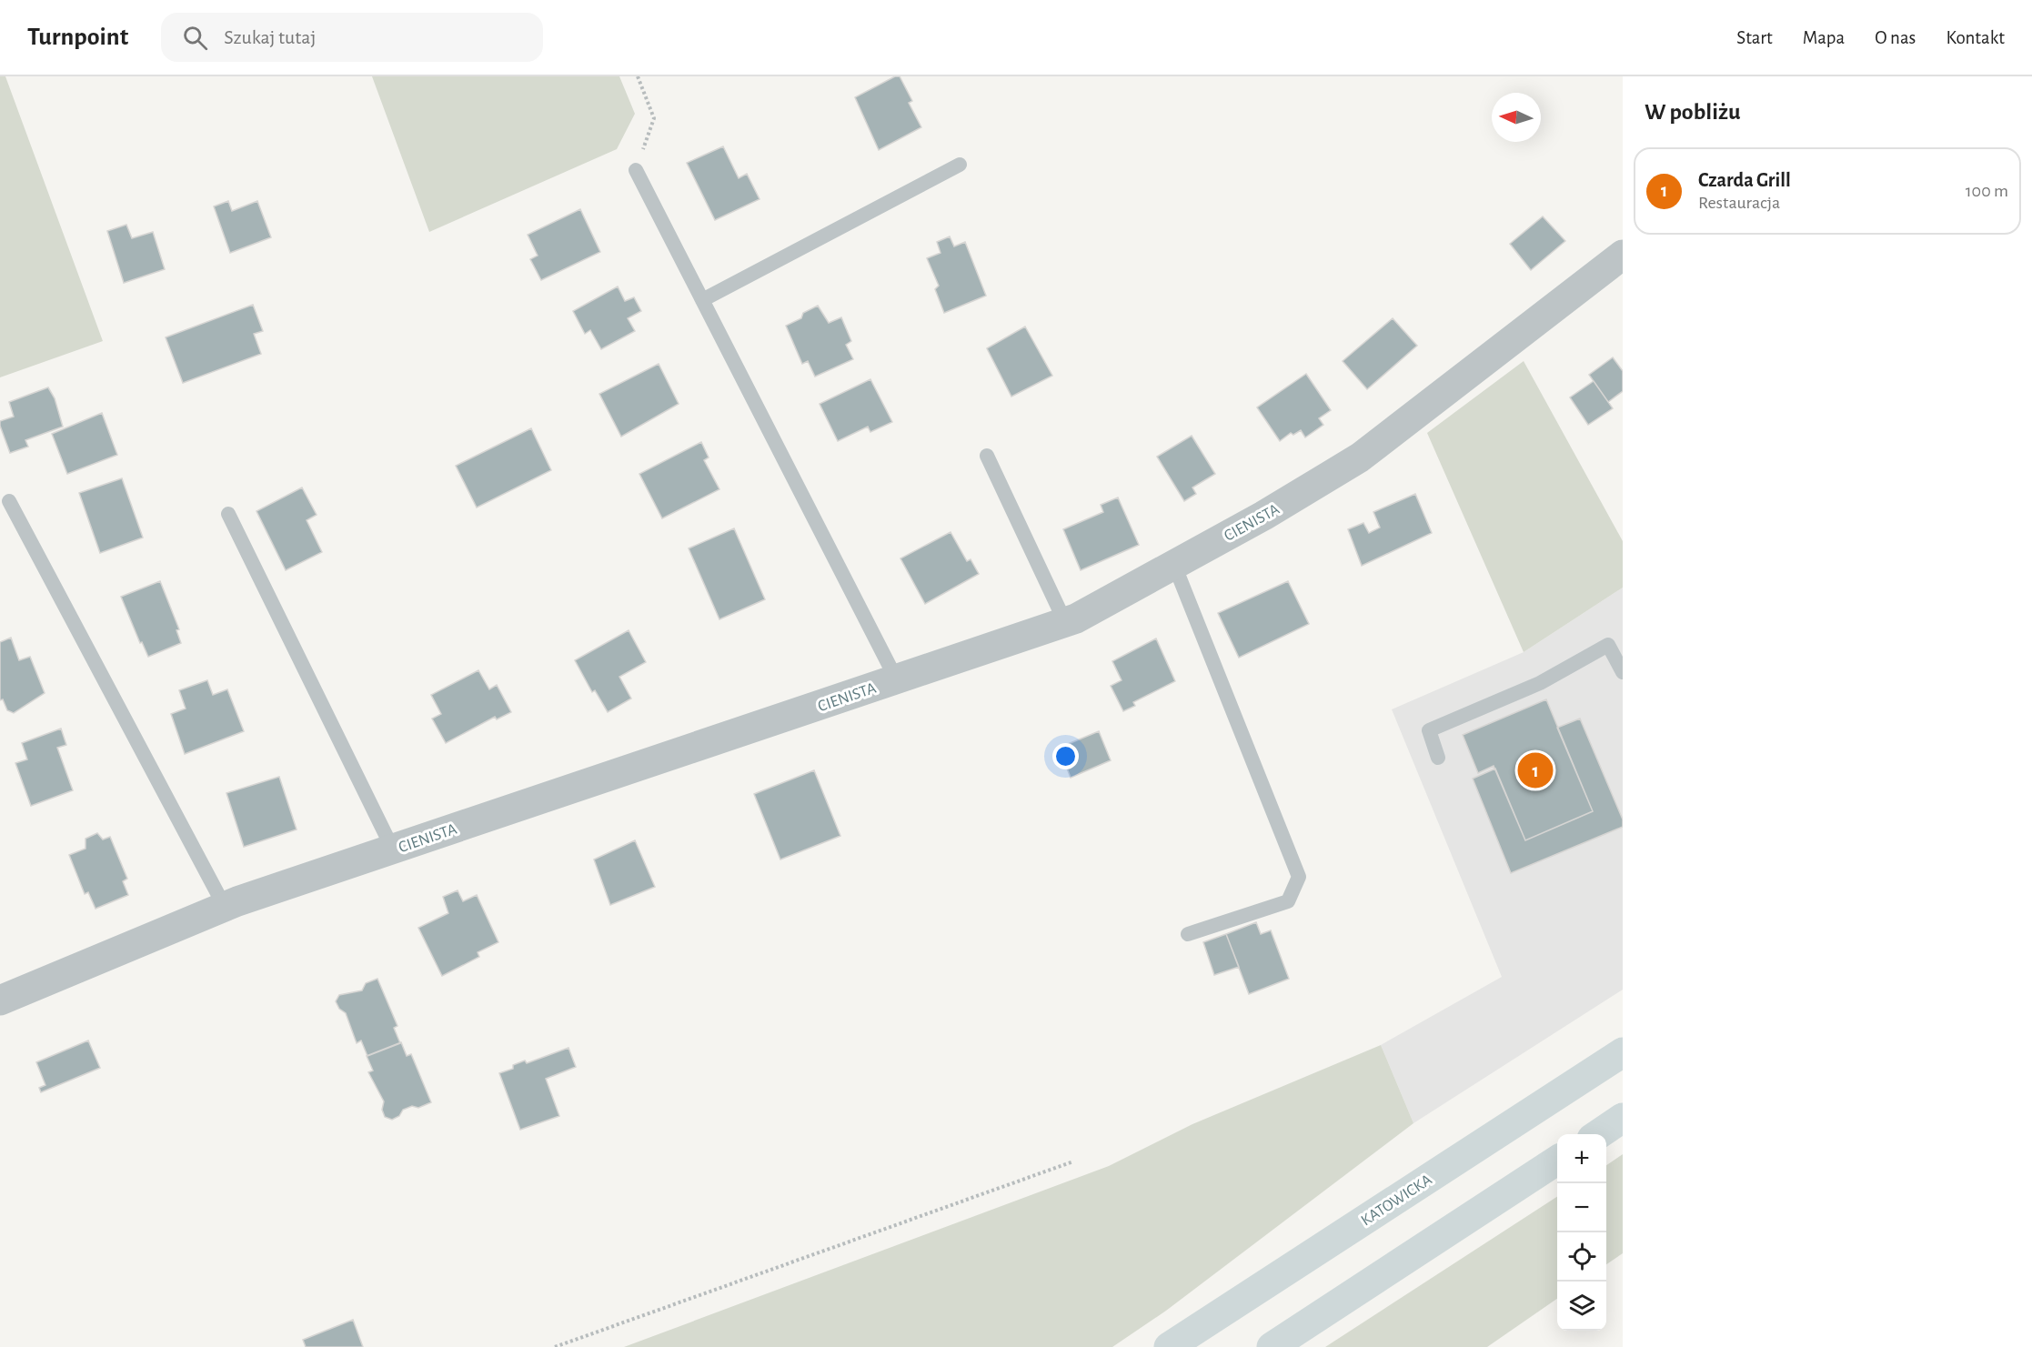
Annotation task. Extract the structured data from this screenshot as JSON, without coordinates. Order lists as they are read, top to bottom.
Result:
{
  "streets": {
    "main road": ["KATOWICKA"],
    "street": ["CIENISTA"]
  },
  "north": "left",
  "page": {
    "header": "Turnpoint",
    "search": "Szukaj tutaj",
    "nav": [
      "Start",
      "Mapa",
      "O nas",
      "Kontakt"
    ],
    "heading": "W pobliżu",
    "list": [
      {
        "mark": "1",
        "name": "Czarda Grill",
        "note": "Restauracja",
        "value": "100 m"
      }
    ],
    "pins": "1",
    "map_buttons": ["+", "−"]
  }
}
